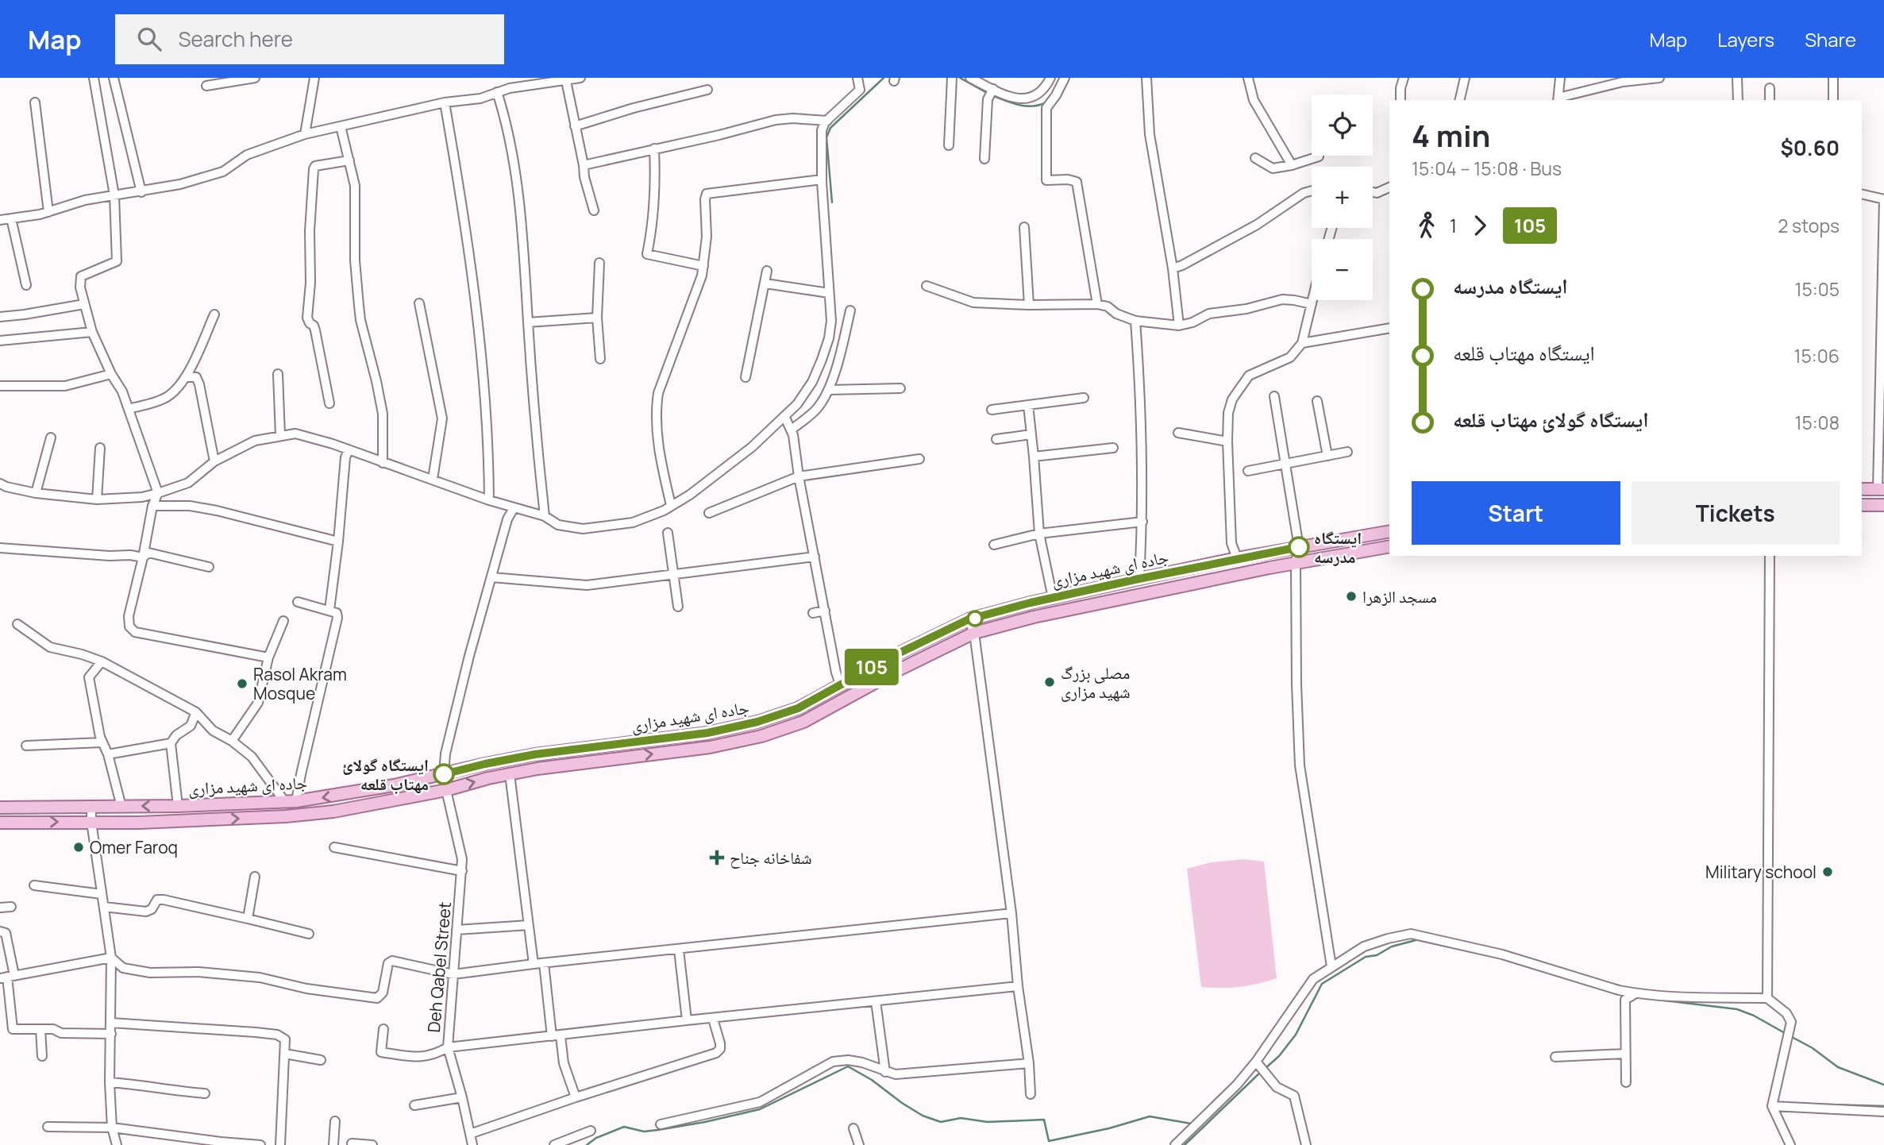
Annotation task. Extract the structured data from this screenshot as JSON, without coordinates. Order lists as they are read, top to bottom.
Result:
{
  "streets": {
    "main road": ["جاده ای شهید مزاری"],
    "street": ["Deh Qabel Street"]
  },
  "crossings": [
    ["جاده ای شهید مزاری", "Deh Qabel Street"]
  ],
  "places": {
    "other": [
      "ایستگاه مدرسه",
      "مسجد الزهرا",
      "مصلی بزرگ شهید مزاری",
      "Rasol Akram Mosque",
      "ایستگاه گولائ مهتاب قلعه",
      "Omer Faroq",
      "Military school"
    ],
    "health": ["شفاخانه جناح"]
  },
  "lines": ["bus line 105"],
  "page": {
    "header": "Map",
    "search": "Search here",
    "nav": ["Map", "Layers", "Share"],
    "on_map": "105",
    "map_buttons": ["+", "−"],
    "heading": ["4 min", "15:04 – 15:08 · Bus", "$0.60"],
    "legs": ["1", "105", "2 stops"],
    "list": [
      {
        "name": "ایستگاه مدرسه",
        "value": "15:05"
      },
      {
        "name": "ایستگاه مهتاب قلعه",
        "value": "15:06"
      },
      {
        "name": "ایستگاه گولائ مهتاب قلعه",
        "value": "15:08"
      }
    ],
    "buttons": ["Start", "Tickets"]
  }
}
